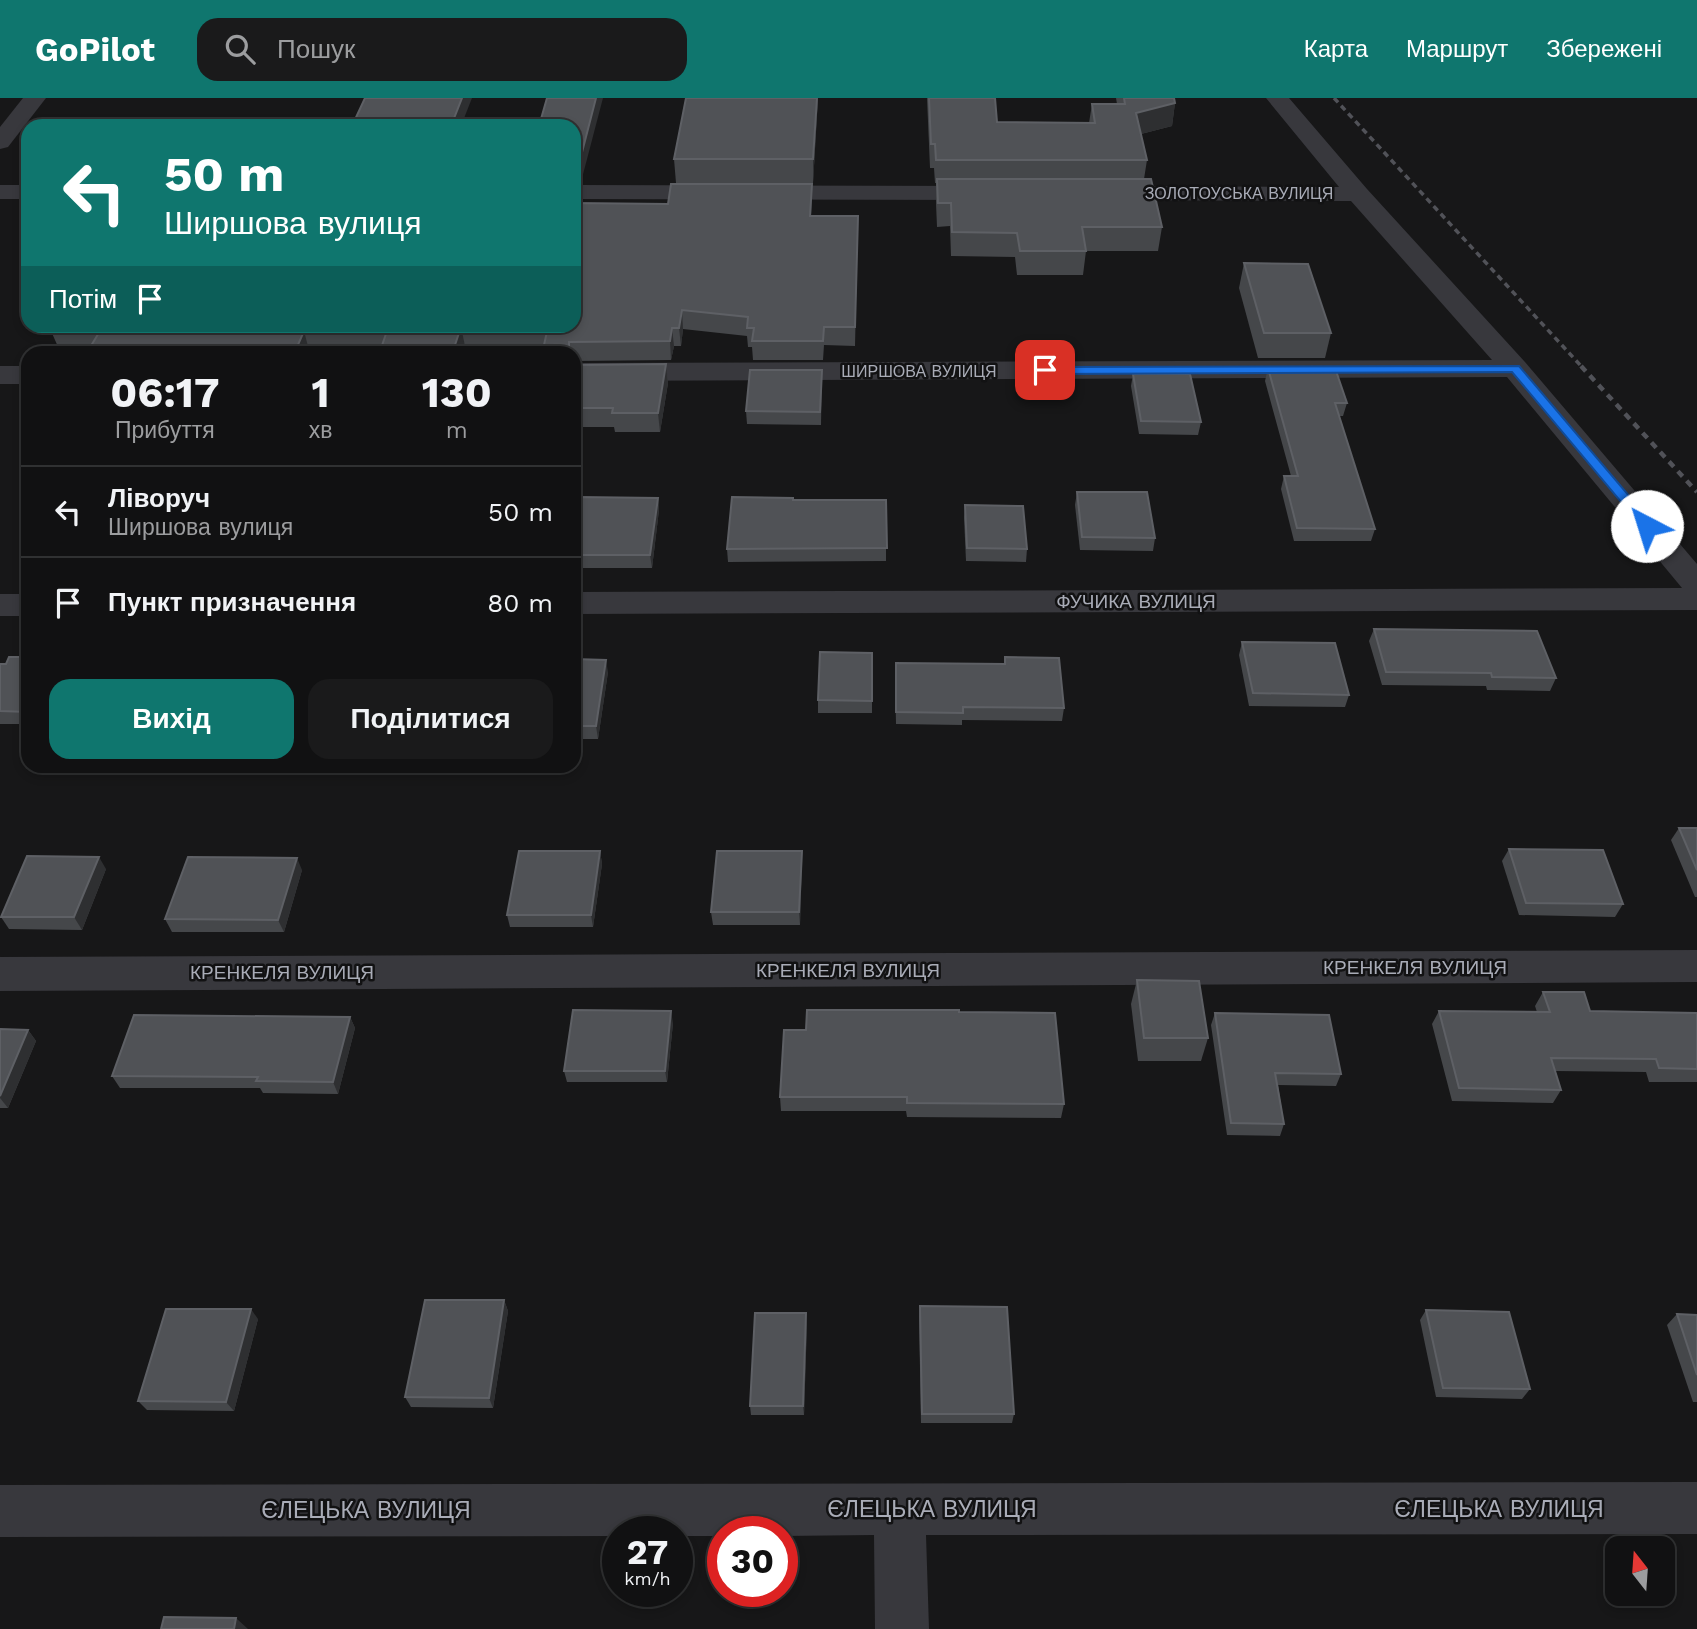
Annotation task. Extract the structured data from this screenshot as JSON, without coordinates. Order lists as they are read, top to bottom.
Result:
{
  "streets": {
    "street": [
      "ЗОЛОТОУСЬКА ВУЛИЦЯ",
      "ШИРШОВА ВУЛИЦЯ",
      "ФУЧИКА ВУЛИЦЯ",
      "КРЕНКЕЛЯ ВУЛИЦЯ",
      "ЄЛЕЦЬКА ВУЛИЦЯ"
    ]
  },
  "north": "top",
  "page": {
    "header": "GoPilot",
    "search": "Пошук",
    "nav": ["Карта", "Маршрут", "Збережені"],
    "turn": ["50 m", "Ширшова вулиця"],
    "then": "Потім",
    "eta": [
      "06:17",
      "Прибуття",
      "1",
      "хв",
      "130",
      "m"
    ],
    "list": [
      {
        "name": "Ліворуч",
        "note": "Ширшова вулиця",
        "value": "50 m"
      },
      {
        "name": "Пункт призначення",
        "value": "80 m"
      }
    ],
    "buttons": ["Вихід", "Поділитися"],
    "speed": "27 km/h",
    "limit": "30"
  }
}
